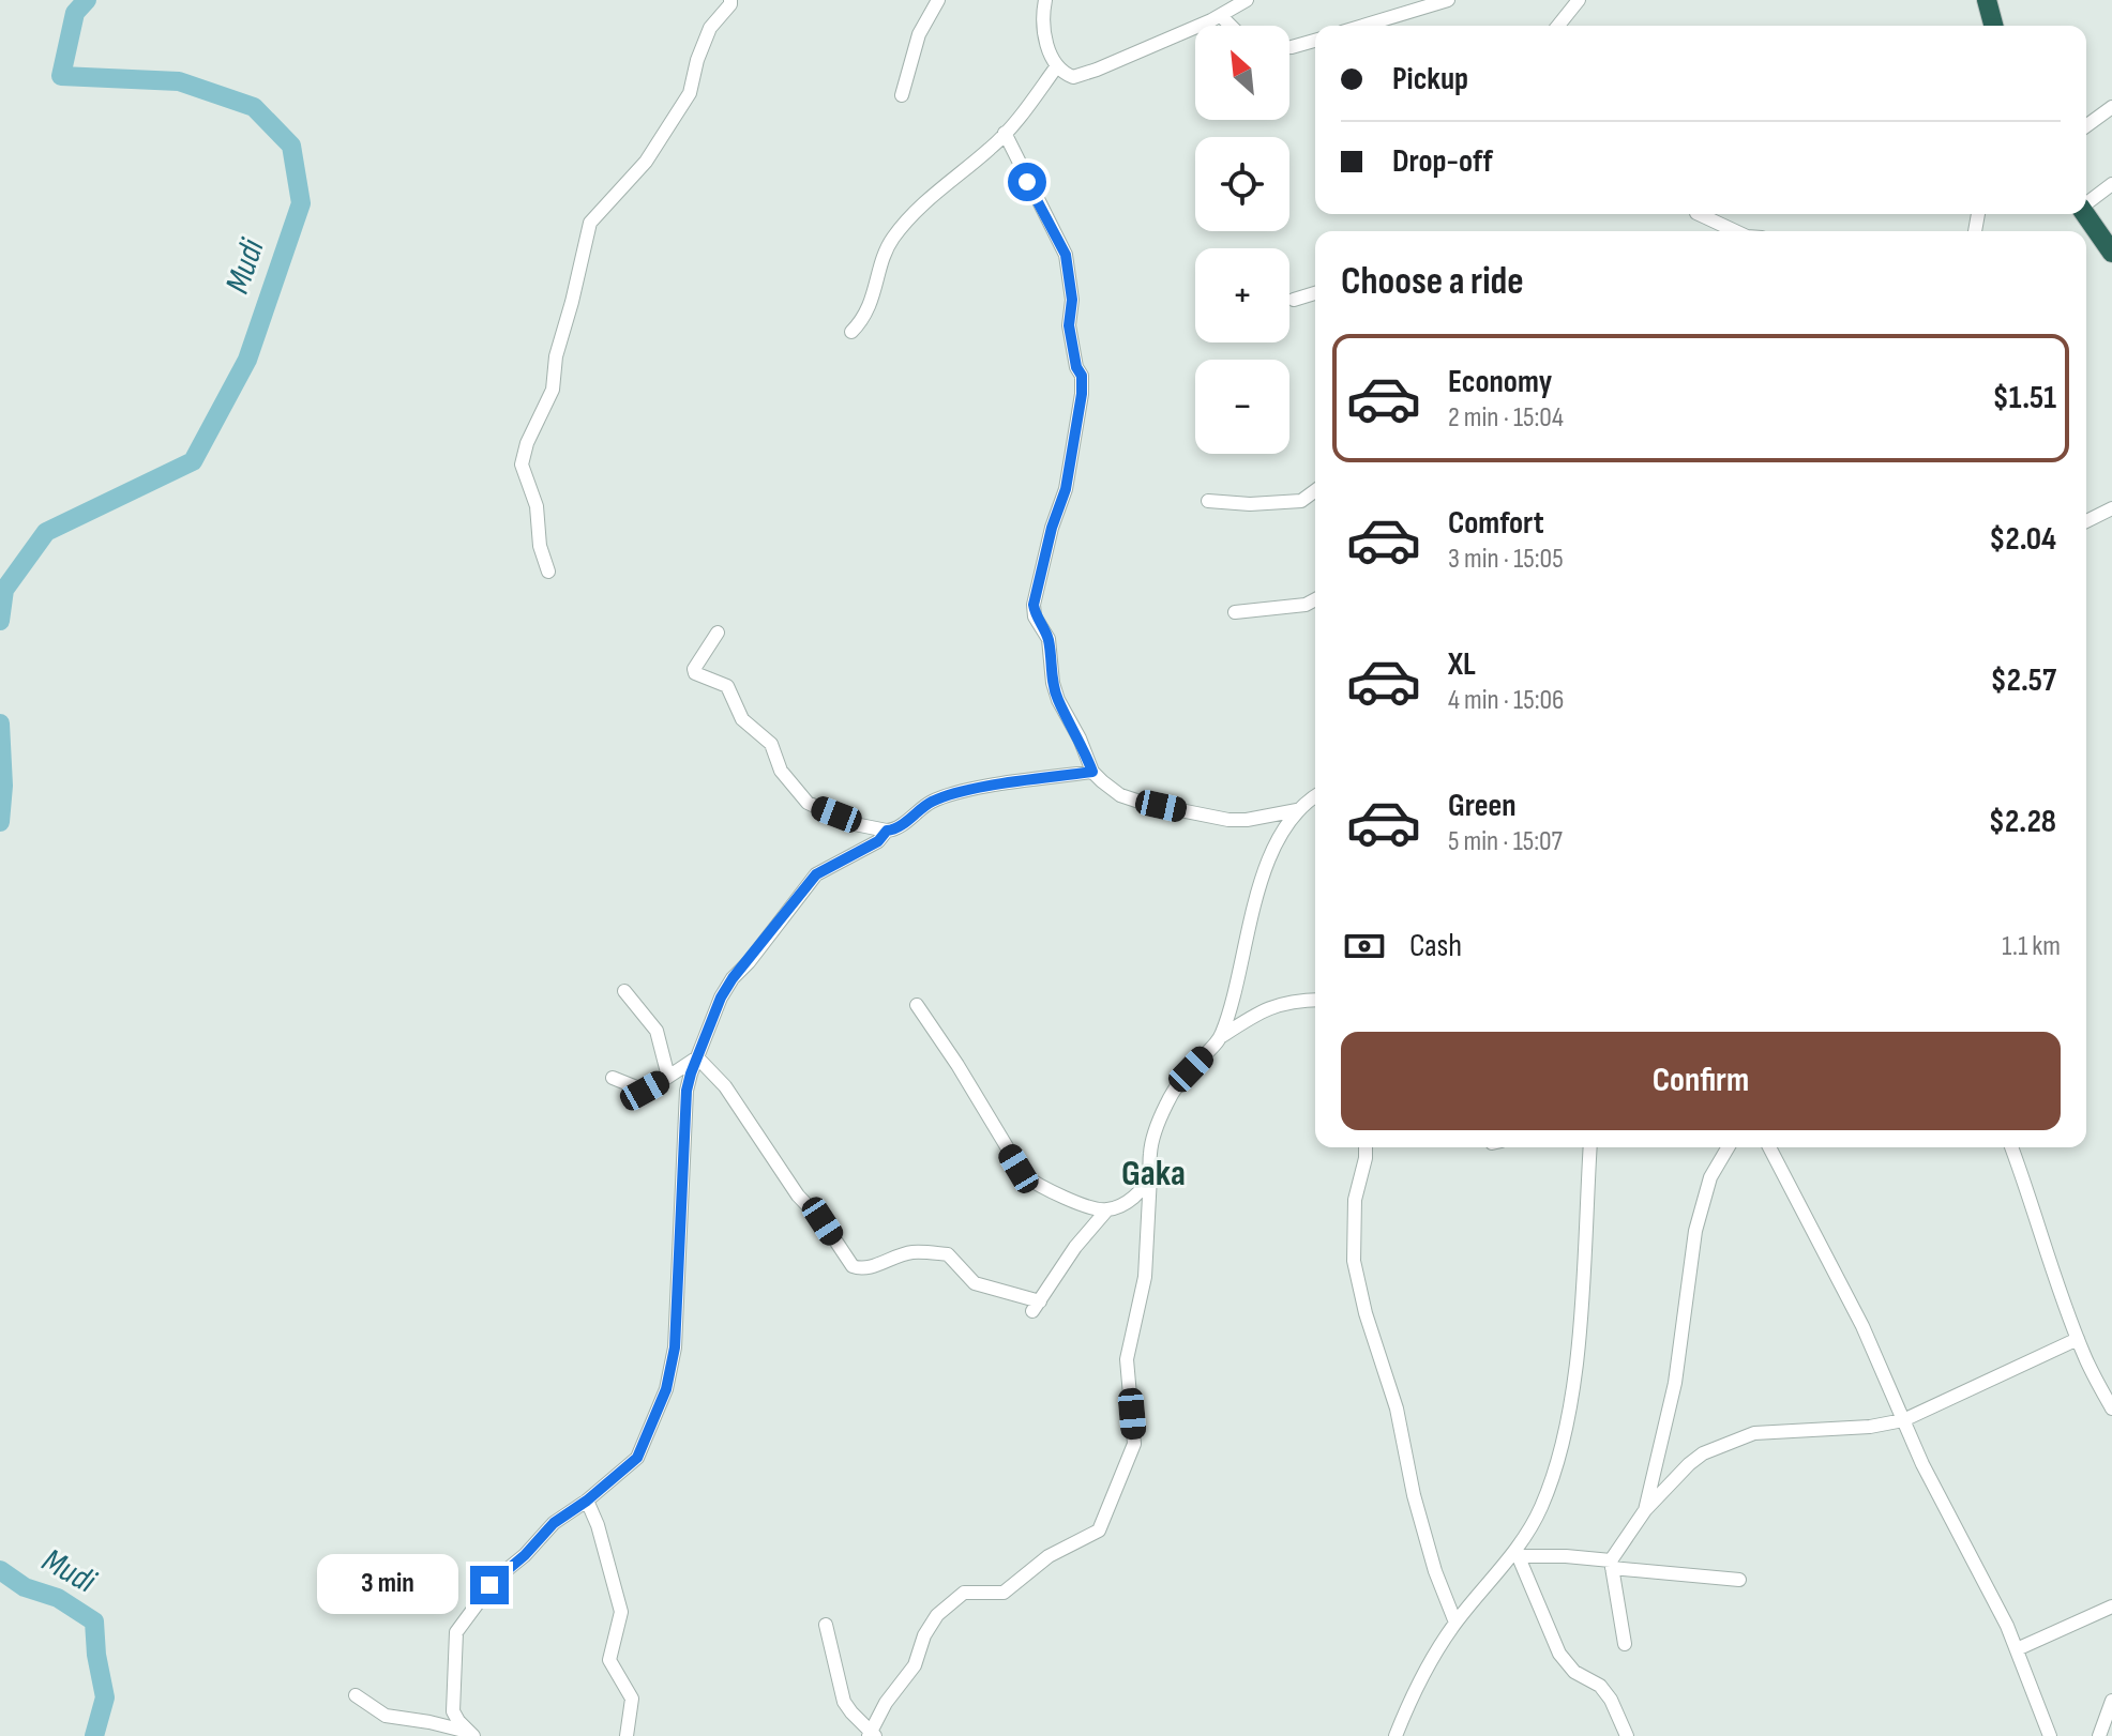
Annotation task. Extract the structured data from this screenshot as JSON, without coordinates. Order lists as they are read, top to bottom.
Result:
{
  "districts": ["Gaka"],
  "water": ["Mudi"],
  "north": "top left",
  "page": {
    "map_buttons": ["+", "−"],
    "banner": ["Pickup", "Drop-off"],
    "heading": "Choose a ride",
    "list": [
      {
        "name": "Economy",
        "note": "2 min · 15:04",
        "value": "$1.51"
      },
      {
        "name": "Comfort",
        "note": "3 min · 15:05",
        "value": "$2.04"
      },
      {
        "name": "XL",
        "note": "4 min · 15:06",
        "value": "$2.57"
      },
      {
        "name": "Green",
        "note": "5 min · 15:07",
        "value": "$2.28"
      }
    ],
    "pay": ["Cash", "1.1 km"],
    "buttons": "Confirm",
    "bubble": "3 min"
  }
}
